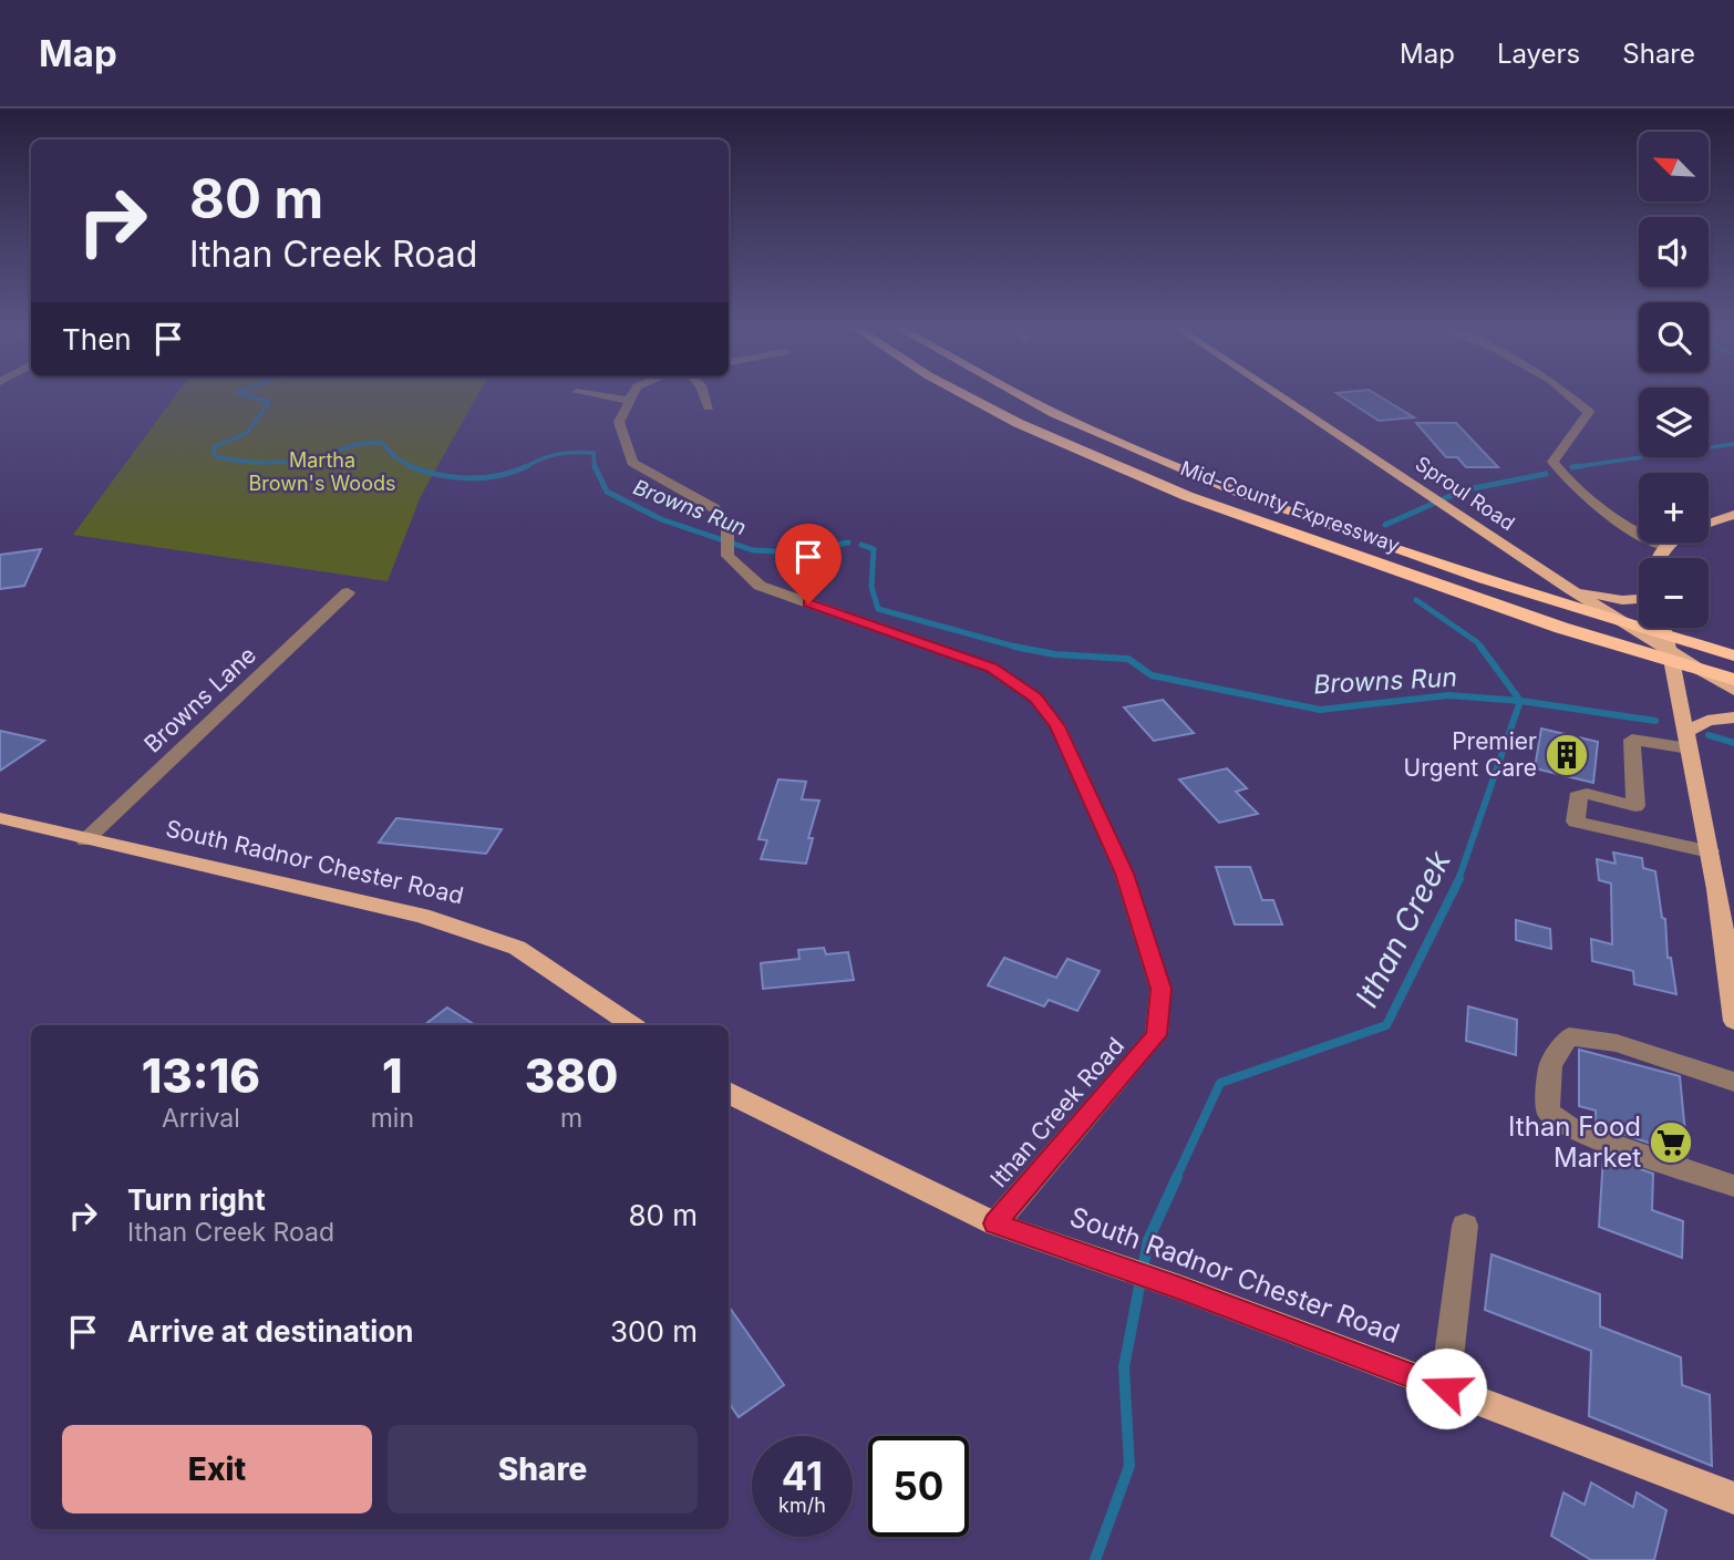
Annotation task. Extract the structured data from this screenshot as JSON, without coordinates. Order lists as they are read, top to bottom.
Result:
{
  "streets": {
    "highway": ["Mid-County Expressway"],
    "main road": ["Sproul Road", "South Radnor Chester Road"],
    "street": ["Browns Lane", "Ithan Creek Road"]
  },
  "crossings": [
    ["Browns Lane", "South Radnor Chester Road"],
    ["South Radnor Chester Road", "Ithan Creek Road"]
  ],
  "water": ["Browns Run", "Ithan Creek"],
  "parks": ["Martha Brown's Woods"],
  "places": {
    "building": ["Premier Urgent Care"],
    "supermarket": ["Ithan Food Market"]
  },
  "north": "top left",
  "page": {
    "header": "Map",
    "nav": ["Map", "Layers", "Share"],
    "map_buttons": ["+", "−"],
    "turn": ["80 m", "Ithan Creek Road"],
    "then": "Then",
    "eta": [
      "13:16",
      "Arrival",
      "1",
      "min",
      "380",
      "m"
    ],
    "list": [
      {
        "name": "Turn right",
        "note": "Ithan Creek Road",
        "value": "80 m"
      },
      {
        "name": "Arrive at destination",
        "value": "300 m"
      }
    ],
    "buttons": ["Exit", "Share"],
    "speed": "41 km/h",
    "limit": "50"
  }
}
